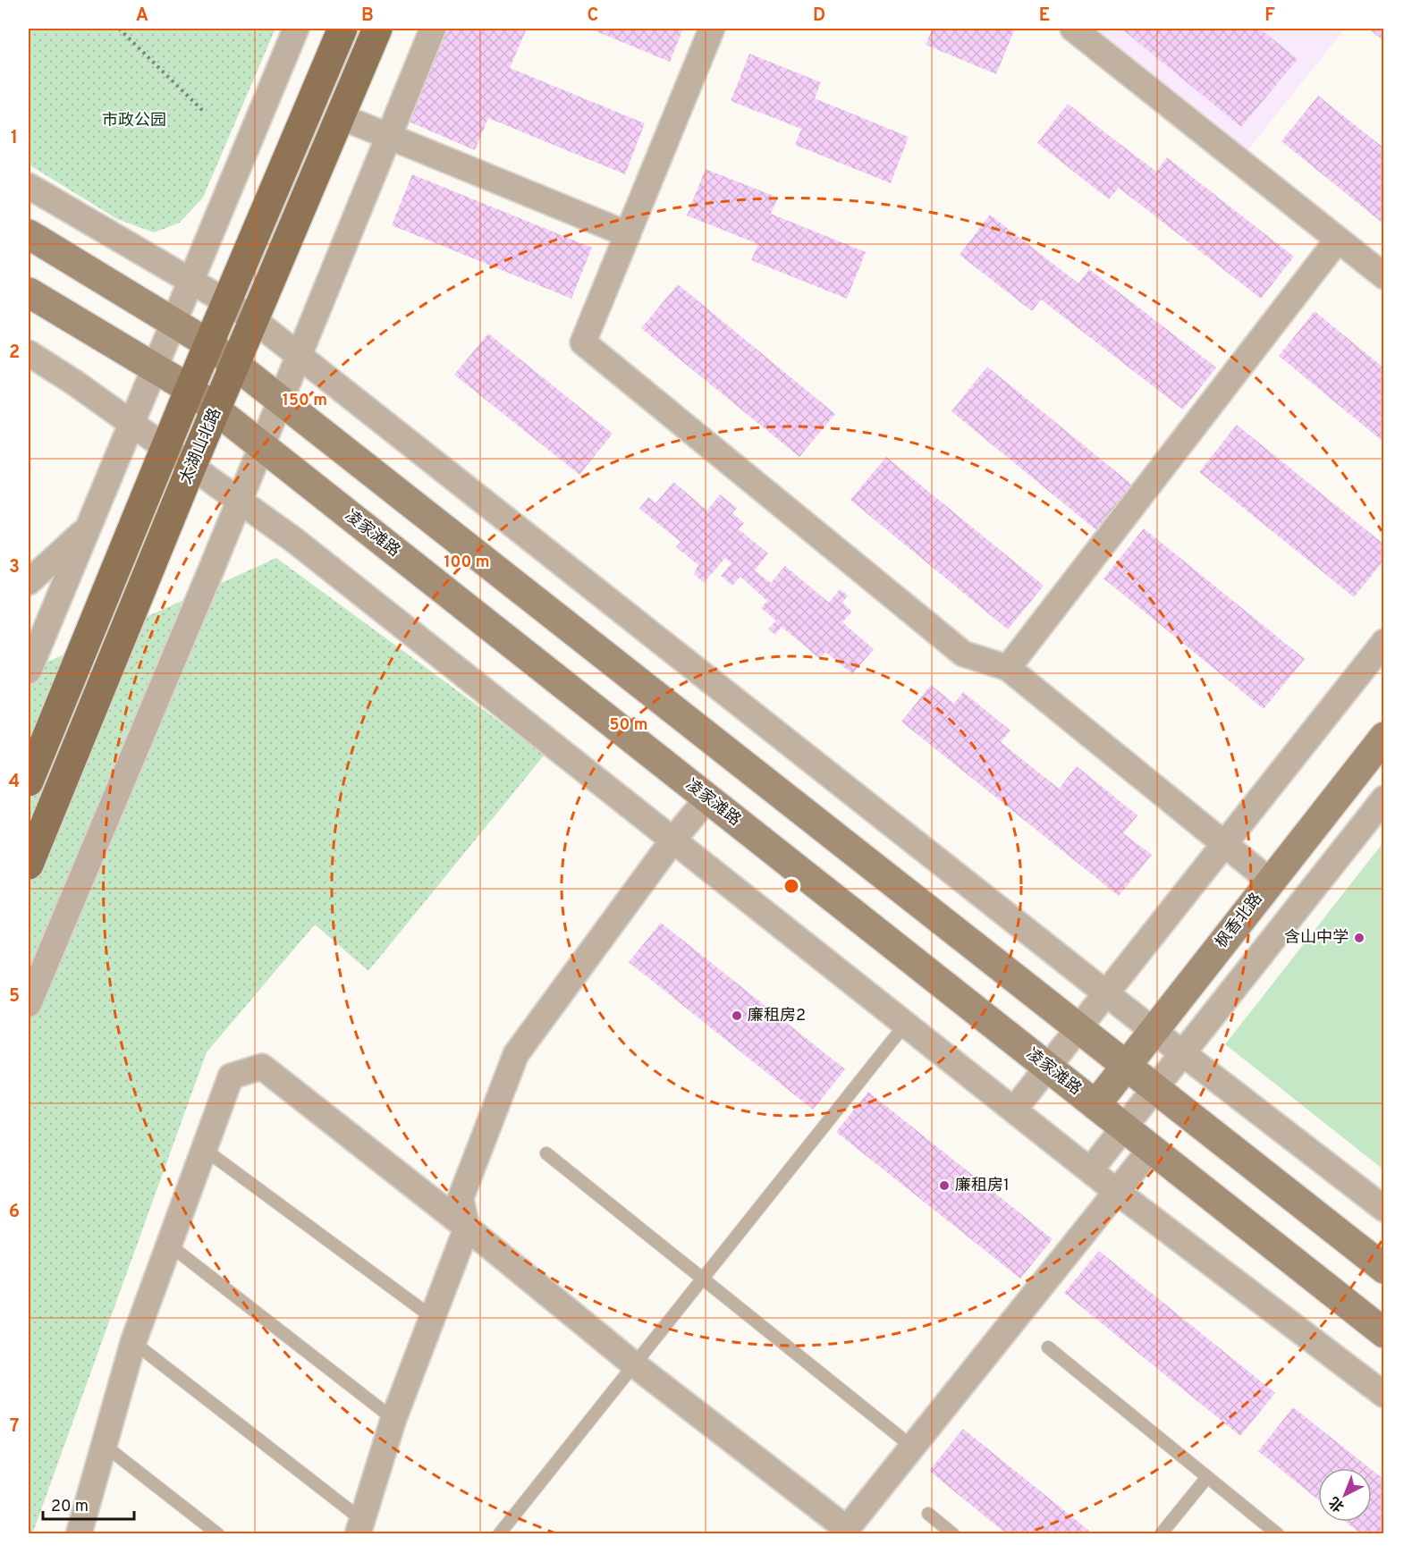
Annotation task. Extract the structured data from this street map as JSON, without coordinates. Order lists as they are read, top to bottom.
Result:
{
  "streets": {
    "main road": ["太湖山北路", "凌家滩路", "枫香北路"]
  },
  "crossings": [
    ["太湖山北路", "凌家滩路"],
    ["凌家滩路", "枫香北路"]
  ],
  "parks": ["市政公园"],
  "places": ["含山中学", "廉租房2", "廉租房1"],
  "scale_bar": "20 m",
  "north": "bottom left",
  "grid": {
    "columns": [
      "A",
      "B",
      "C",
      "D",
      "E",
      "F"
    ],
    "rows": [
      "1",
      "2",
      "3",
      "4",
      "5",
      "6",
      "7"
    ]
  },
  "rings": ["150 m", "100 m", "50 m"]
}
